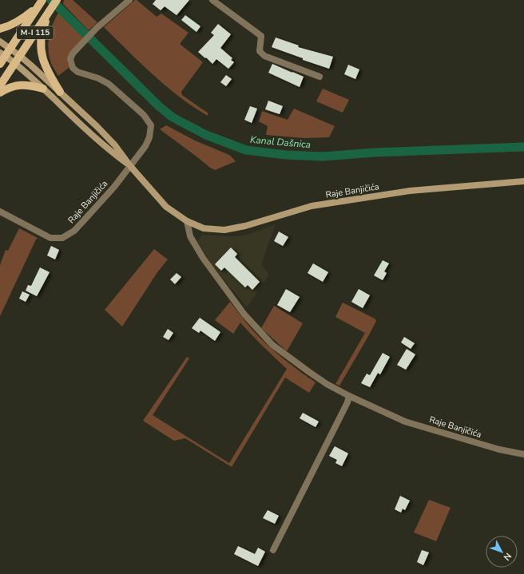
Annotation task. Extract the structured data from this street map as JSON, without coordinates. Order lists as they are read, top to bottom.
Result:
{
  "streets": {
    "main road": ["M-I 115", "Raje Banjičića"]
  },
  "water": ["Kanal Dašnica"],
  "north": "bottom right"
}
